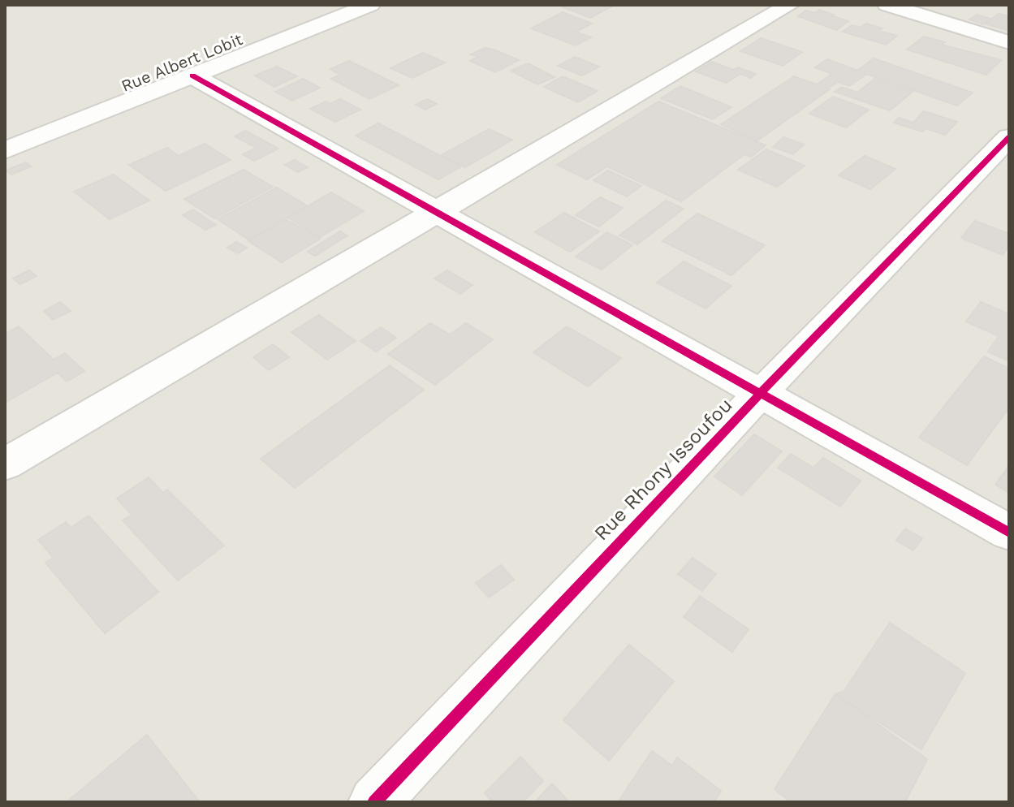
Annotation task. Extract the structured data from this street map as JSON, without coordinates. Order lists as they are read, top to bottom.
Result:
{
  "streets": {
    "street": ["Rue Albert Lobit", "Rue Rhony Issoufou"]
  }
}
